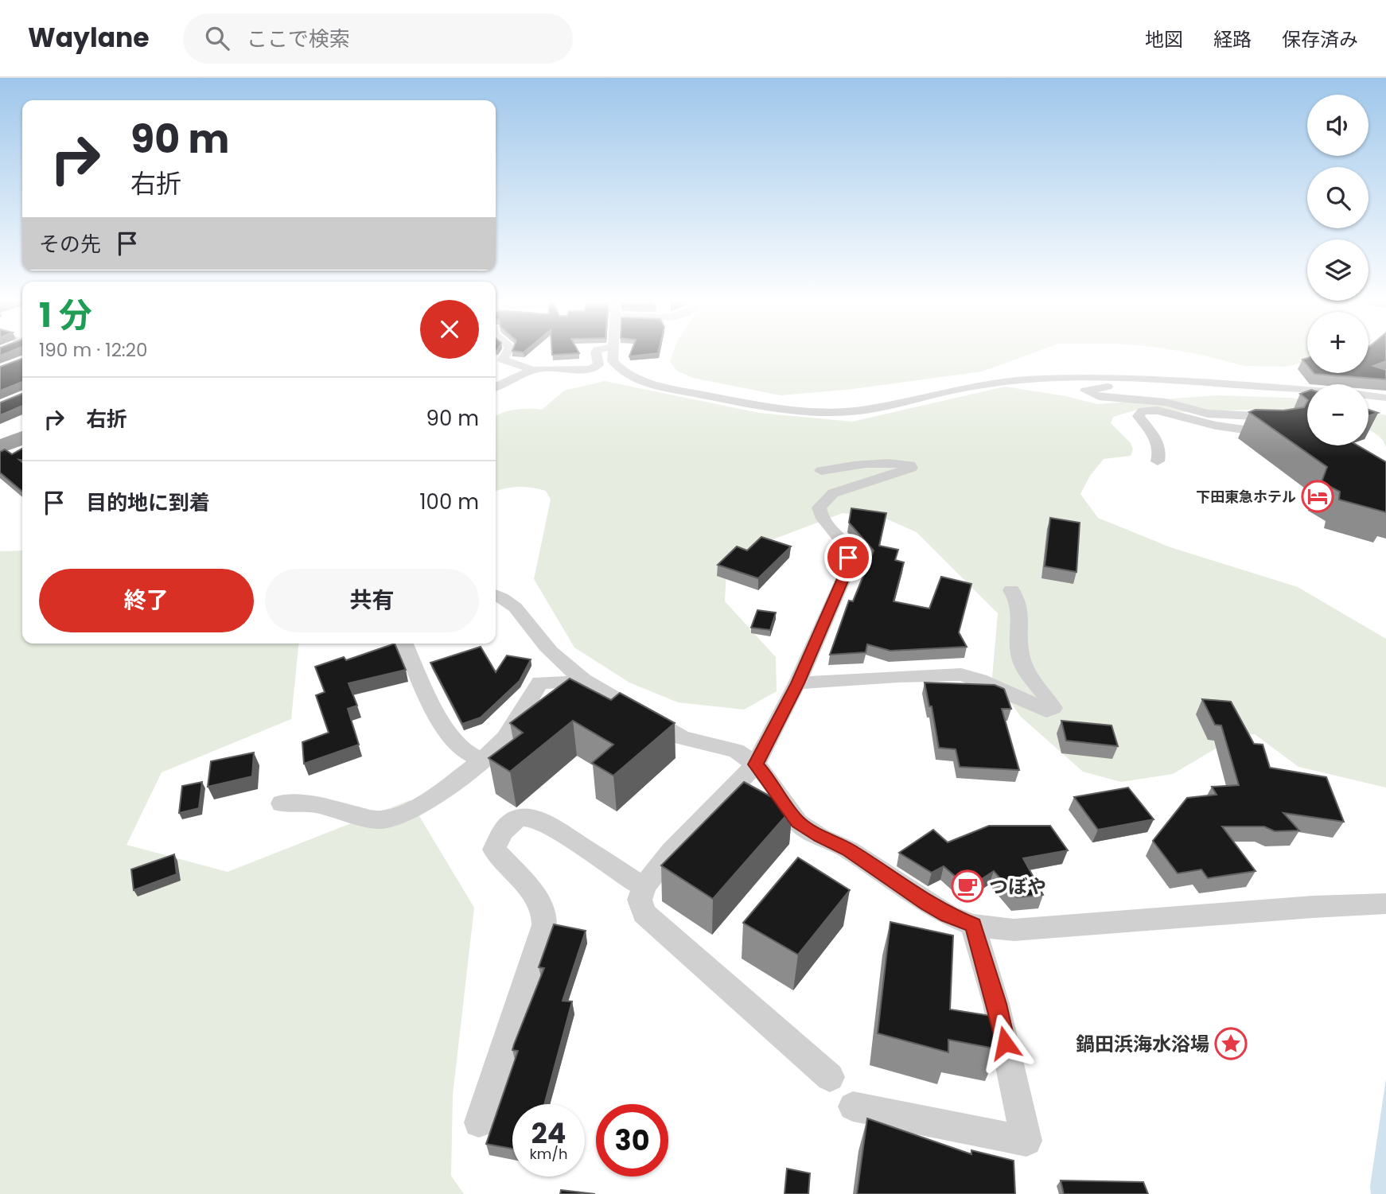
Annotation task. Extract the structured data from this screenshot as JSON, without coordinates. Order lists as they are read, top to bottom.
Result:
{
  "places": {
    "hotel": ["下田東急ホテル"],
    "cafe": ["つぼや"],
    "place": ["鍋田浜海水浴場"]
  },
  "page": {
    "header": "Waylane",
    "search": "ここで検索",
    "nav": ["地図", "経路", "保存済み"],
    "map_buttons": ["+", "−"],
    "turn": ["90 m", "右折"],
    "then": "その先",
    "heading": ["1 分", "190 m · 12:20"],
    "list": [
      {
        "name": "右折",
        "value": "90 m"
      },
      {
        "name": "目的地に到着",
        "value": "100 m"
      }
    ],
    "buttons": ["終了", "共有"],
    "speed": "24 km/h",
    "limit": "30"
  }
}
